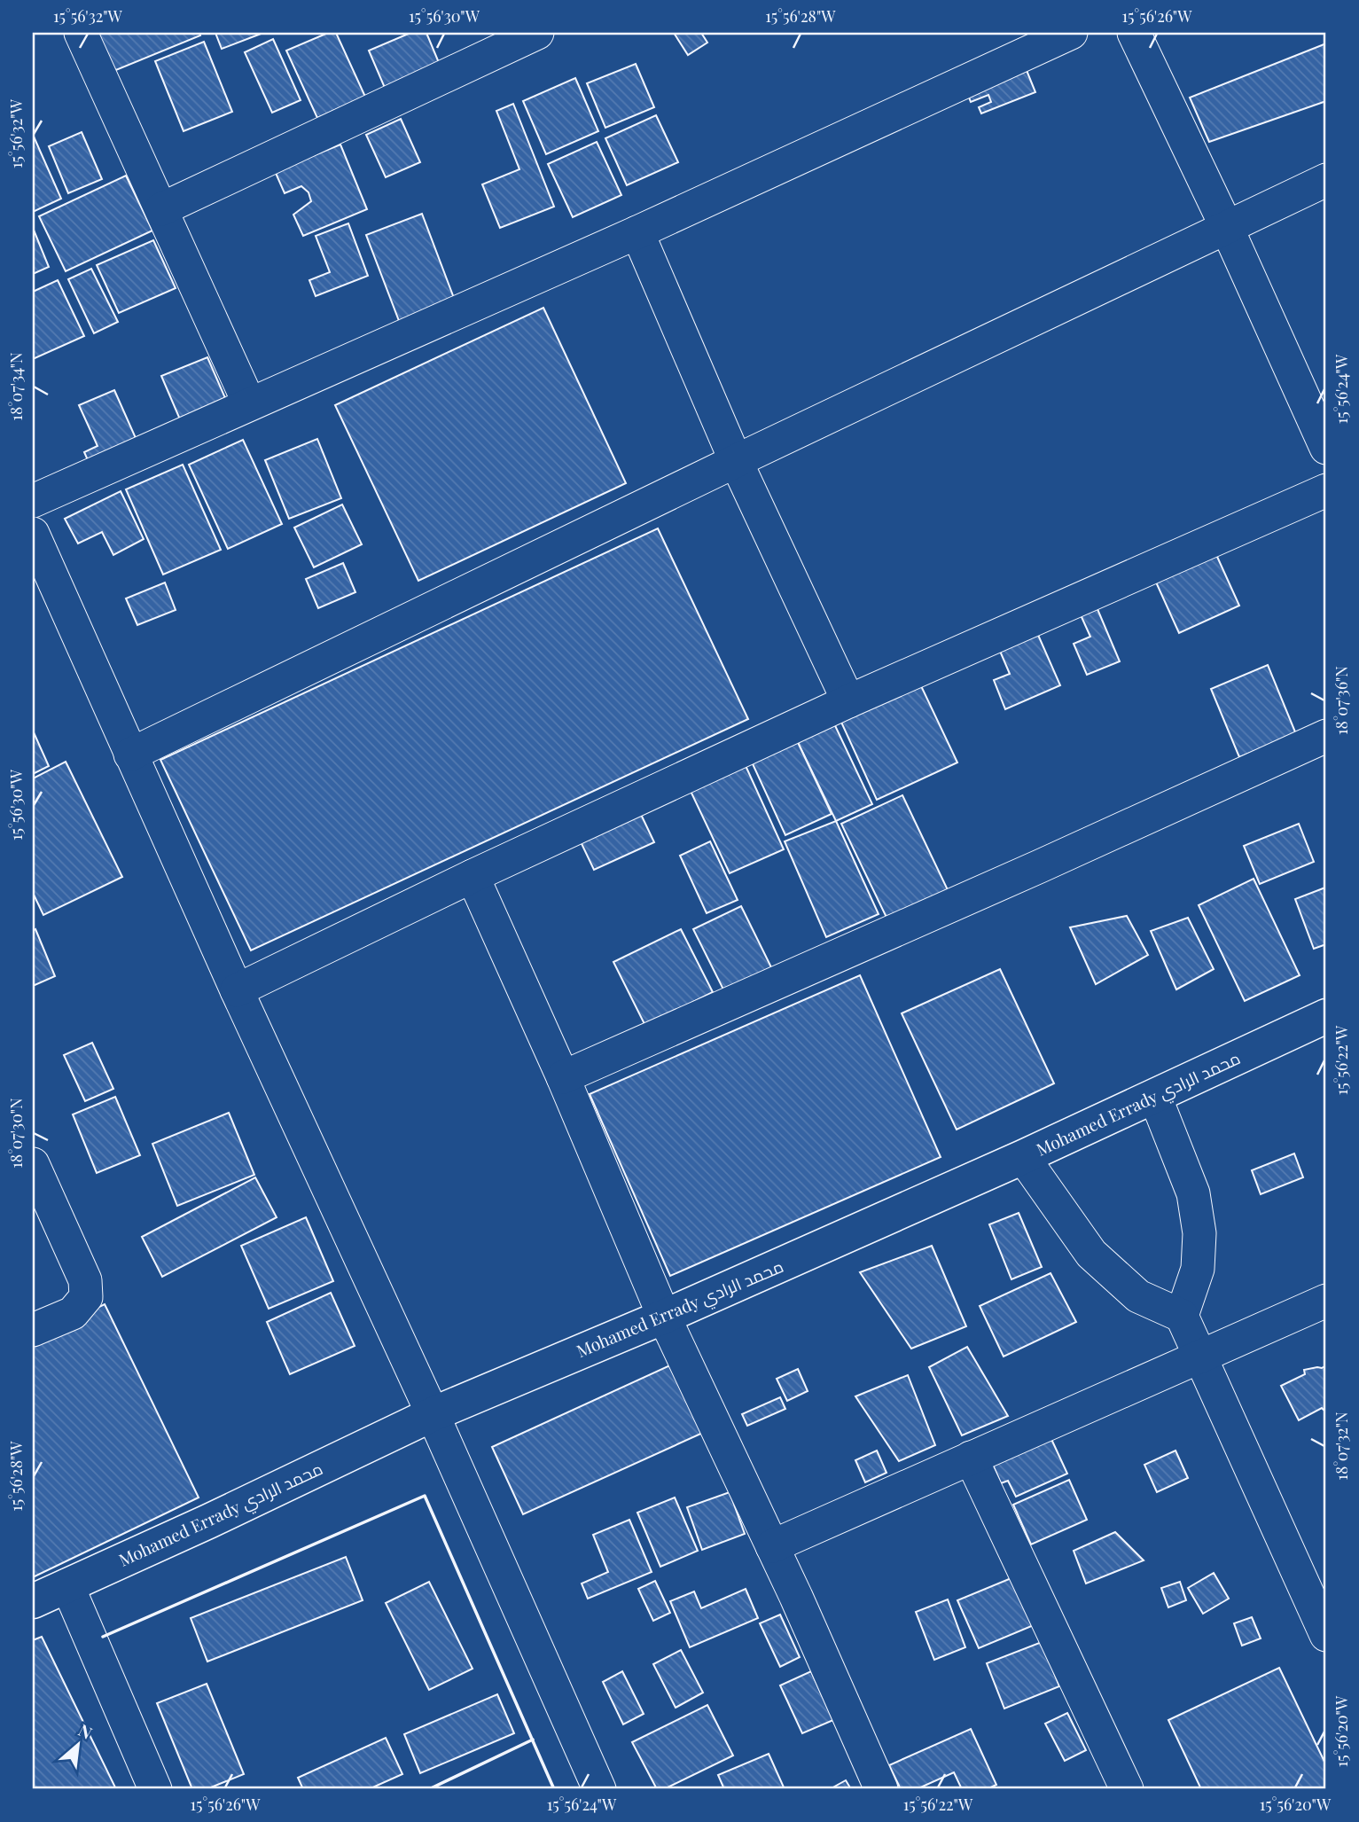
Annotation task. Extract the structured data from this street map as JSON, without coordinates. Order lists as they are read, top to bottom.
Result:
{
  "streets": {
    "street": ["Mohamed Errady محمد الرادي"]
  },
  "north": "top right",
  "coordinates": [
    "15°56'32\"W",
    "15°56'30\"W",
    "15°56'28\"W",
    "15°56'26\"W",
    "18°07'34\"N",
    "15°56'24\"W",
    "18°07'36\"N",
    "15°56'22\"W",
    "18°07'30\"N",
    "18°07'32\"N",
    "15°56'20\"W"
  ]
}
